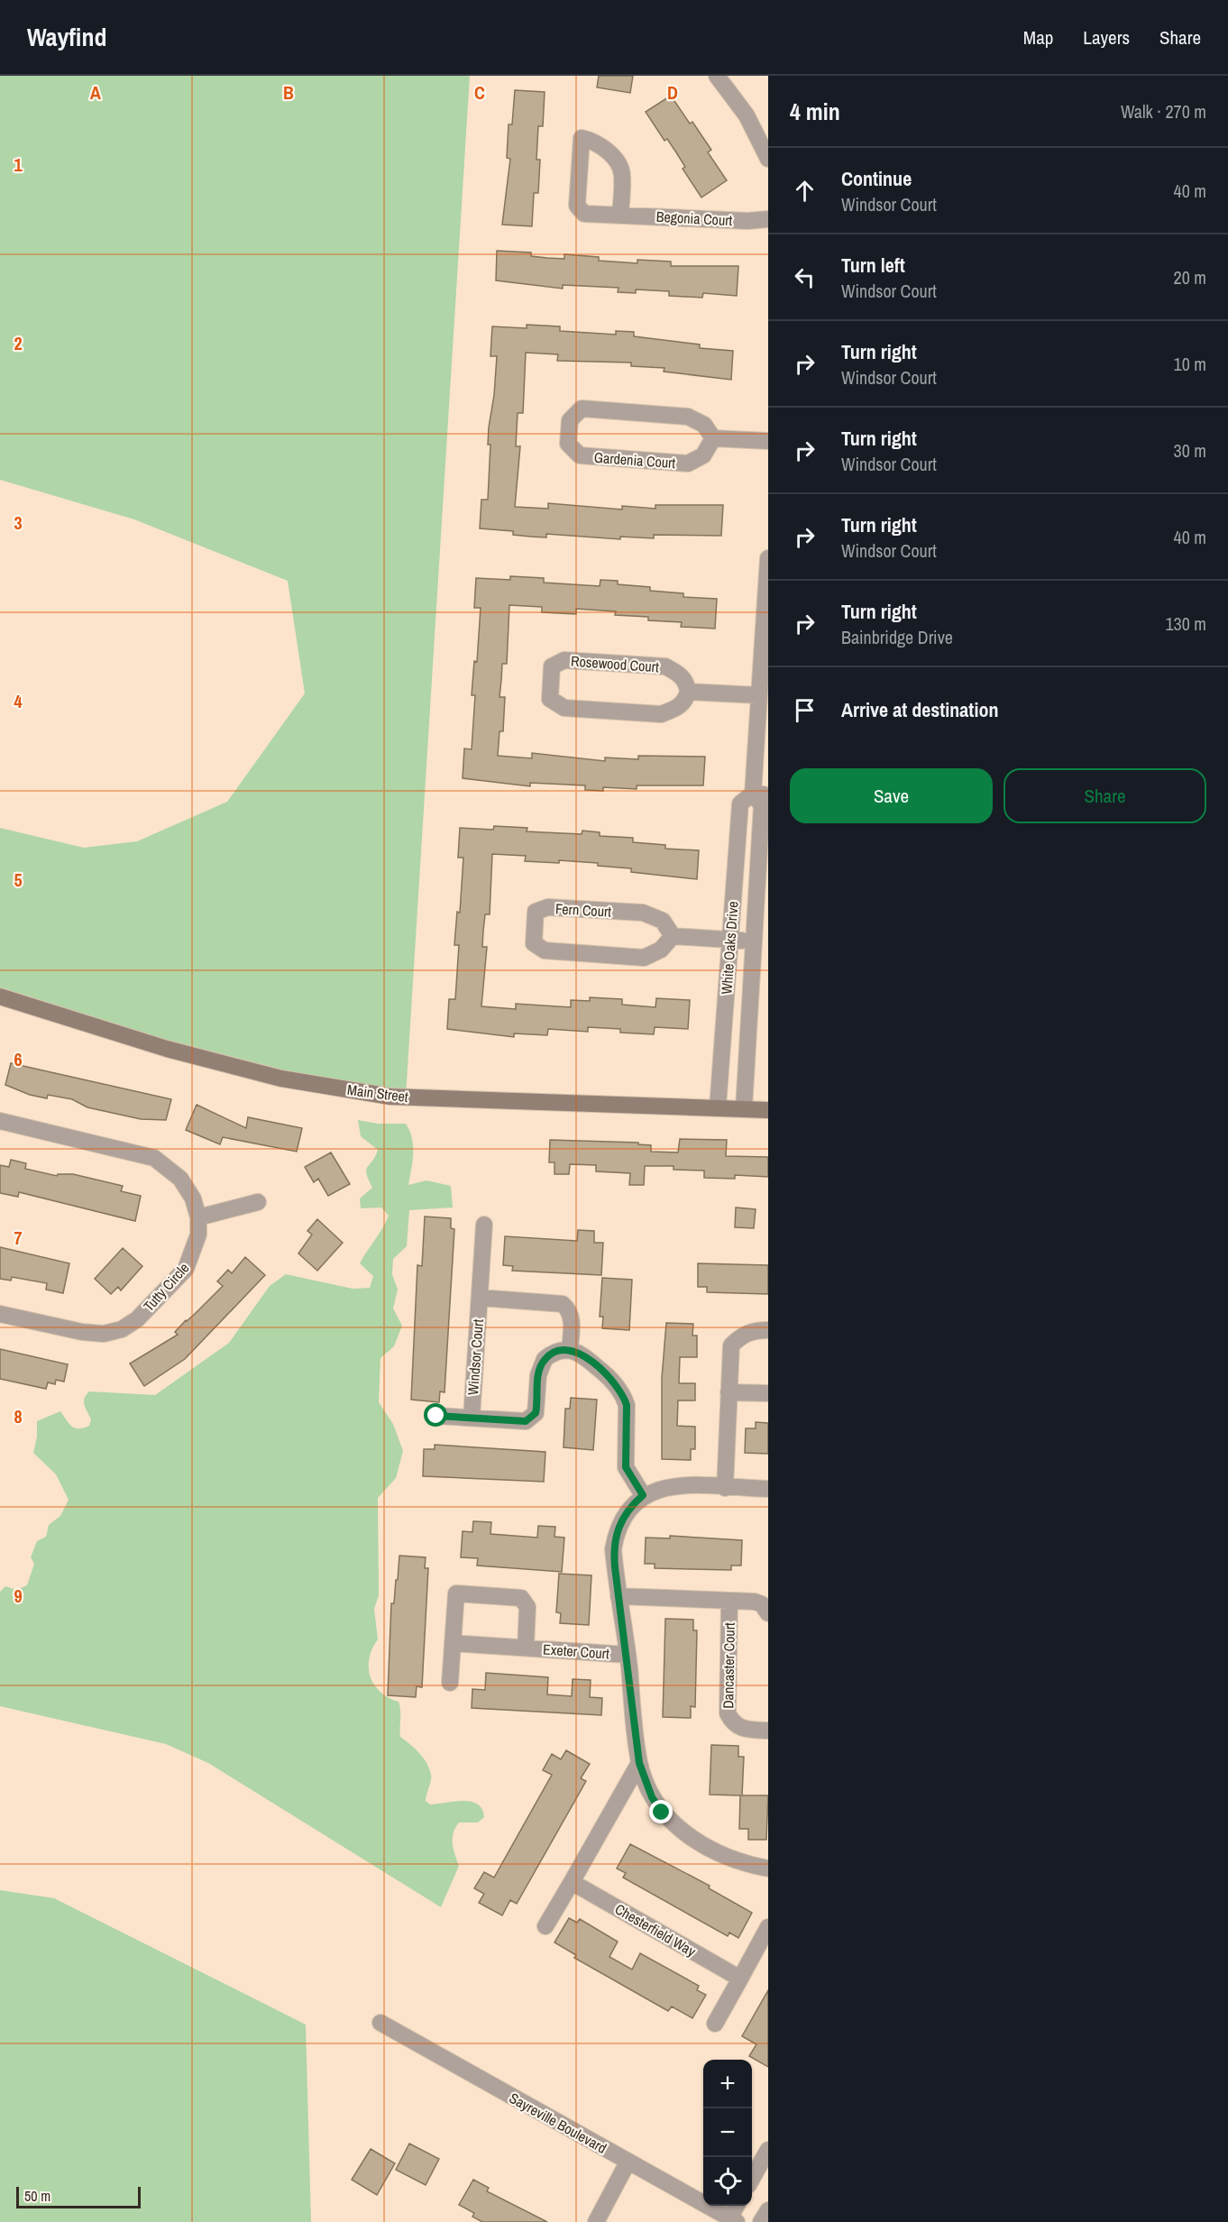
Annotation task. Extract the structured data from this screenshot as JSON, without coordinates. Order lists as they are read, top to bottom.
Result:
{
  "streets": {
    "main road": ["Main Street"],
    "street": [
      "Begonia Court",
      "Gardenia Court",
      "Rosewood Court",
      "Fern Court",
      "White Oaks Drive",
      "Tutty Circle",
      "Windsor Court",
      "Exeter Court",
      "Dancaster Court",
      "Chesterfield Way",
      "Sayreville Boulevard"
    ]
  },
  "crossings": [
    ["White Oaks Drive", "Main Street"]
  ],
  "scale_bar": "50 m",
  "page": {
    "header": "Wayfind",
    "nav": ["Map", "Layers", "Share"],
    "heading": ["4 min", "Walk · 270 m"],
    "list": [
      ["Continue", "Windsor Court", "40 m"],
      ["Turn left", "Windsor Court", "20 m"],
      ["Turn right", "Windsor Court", "10 m"],
      ["Turn right", "Windsor Court", "30 m"],
      ["Turn right", "Windsor Court", "40 m"],
      ["Turn right", "Bainbridge Drive", "130 m"],
      "Arrive at destination"
    ],
    "buttons": ["Save", "Share"],
    "map_buttons": ["+", "−"],
    "scale": "50 m"
  },
  "grid": {
    "columns": [
      "A",
      "B",
      "C",
      "D"
    ],
    "rows": [
      "1",
      "2",
      "3",
      "4",
      "5",
      "6",
      "7",
      "8",
      "9"
    ]
  }
}
